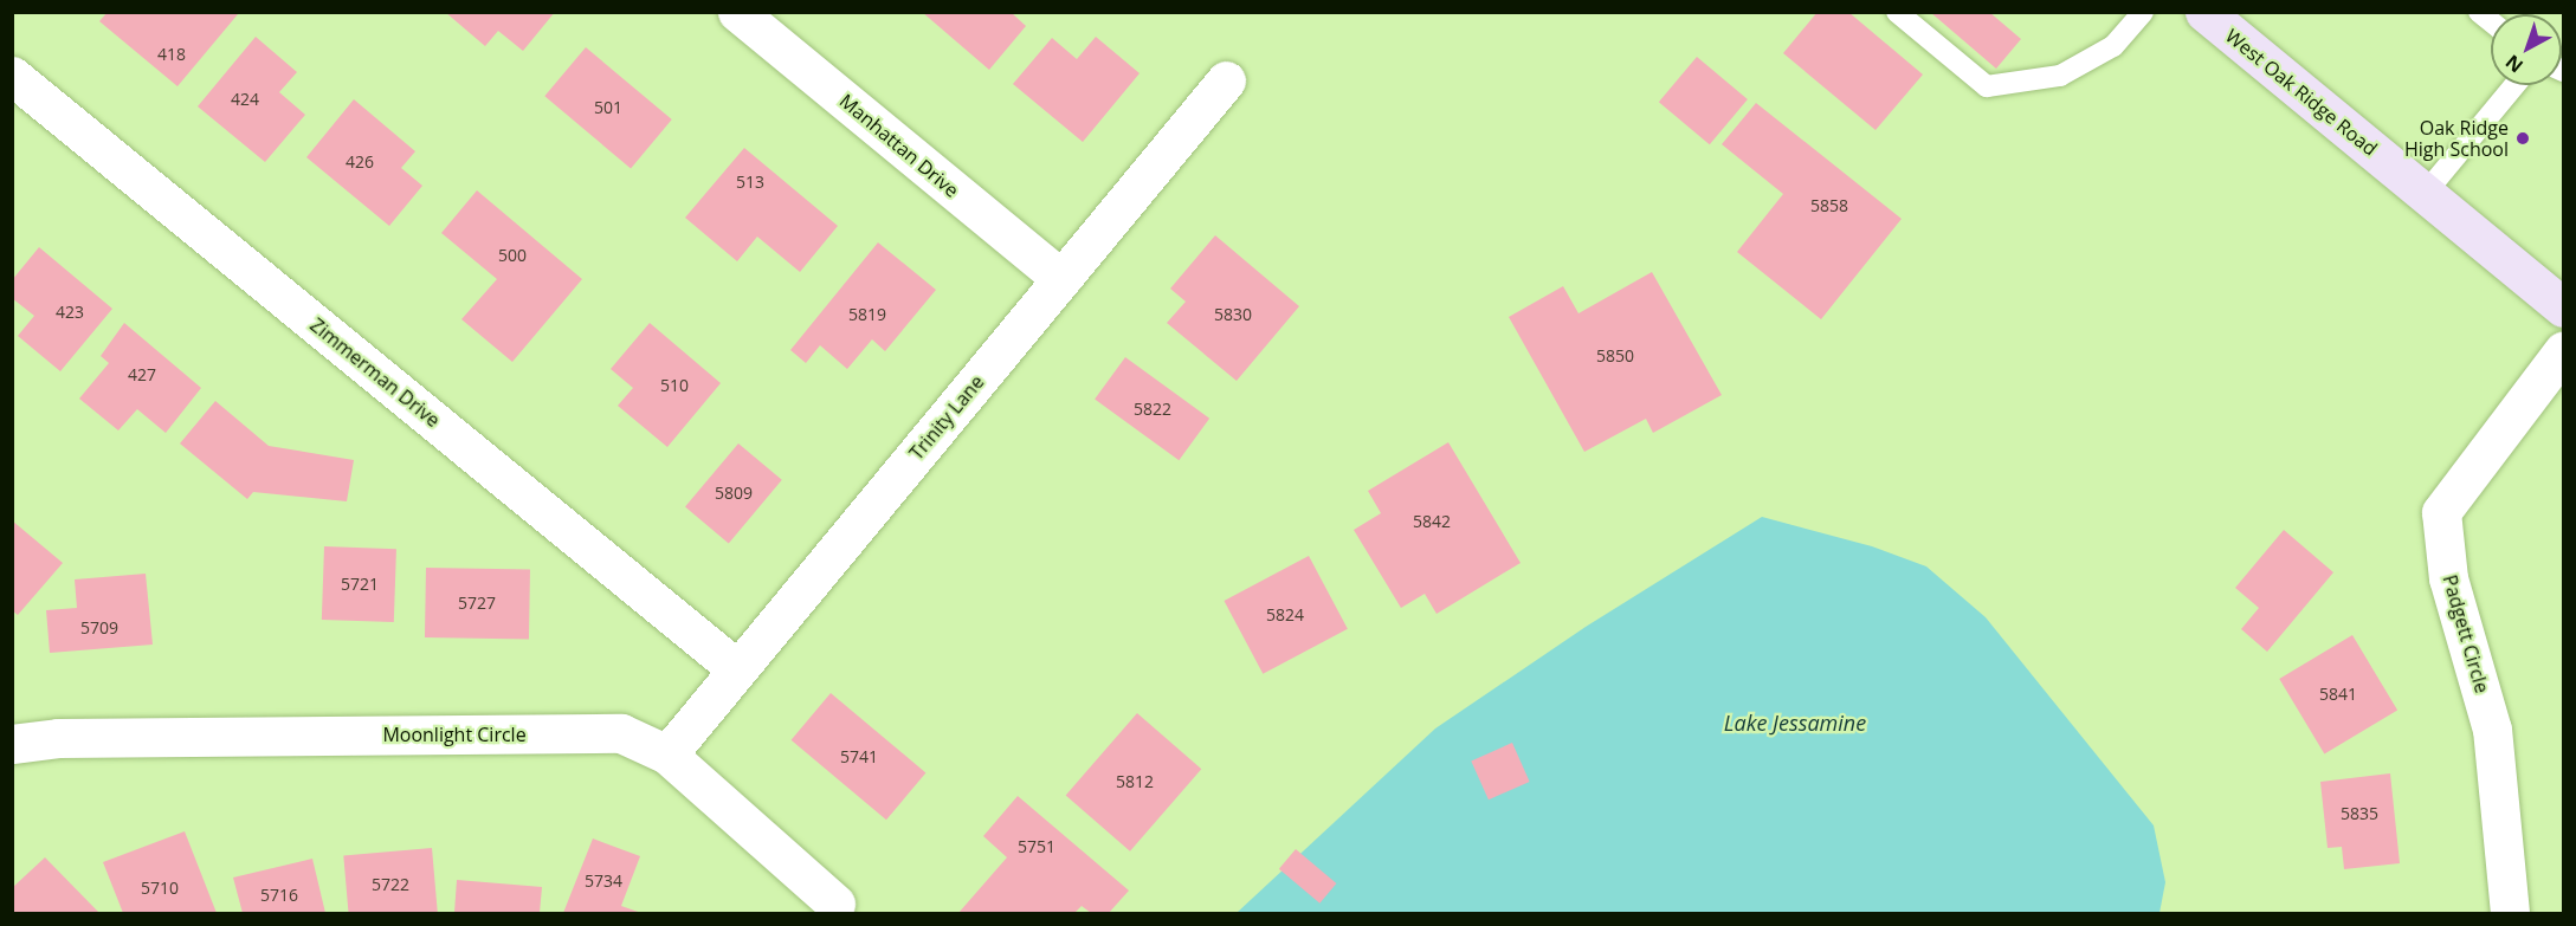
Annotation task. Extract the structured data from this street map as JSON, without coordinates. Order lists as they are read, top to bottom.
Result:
{
  "streets": {
    "main road": ["West Oak Ridge Road"],
    "street": [
      "Manhattan Drive",
      "Zimmerman Drive",
      "Trinity Lane",
      "Padgett Circle",
      "Moonlight Circle"
    ]
  },
  "crossings": [
    ["Manhattan Drive", "Trinity Lane"],
    ["Zimmerman Drive", "Trinity Lane"],
    ["Trinity Lane", "Moonlight Circle"]
  ],
  "water": ["Lake Jessamine"],
  "places": ["Oak Ridge High School"],
  "house_numbers": [
    "418",
    "424",
    "501",
    "426",
    "513",
    "5858",
    "500",
    "423",
    "5819",
    "5830",
    "5850",
    "427",
    "510",
    "5822",
    "5809",
    "5842",
    "5721",
    "5727",
    "5824",
    "5709",
    "5841",
    "5741",
    "5812",
    "5835",
    "5751",
    "5734",
    "5722",
    "5710",
    "5716"
  ],
  "north": "bottom left"
}
